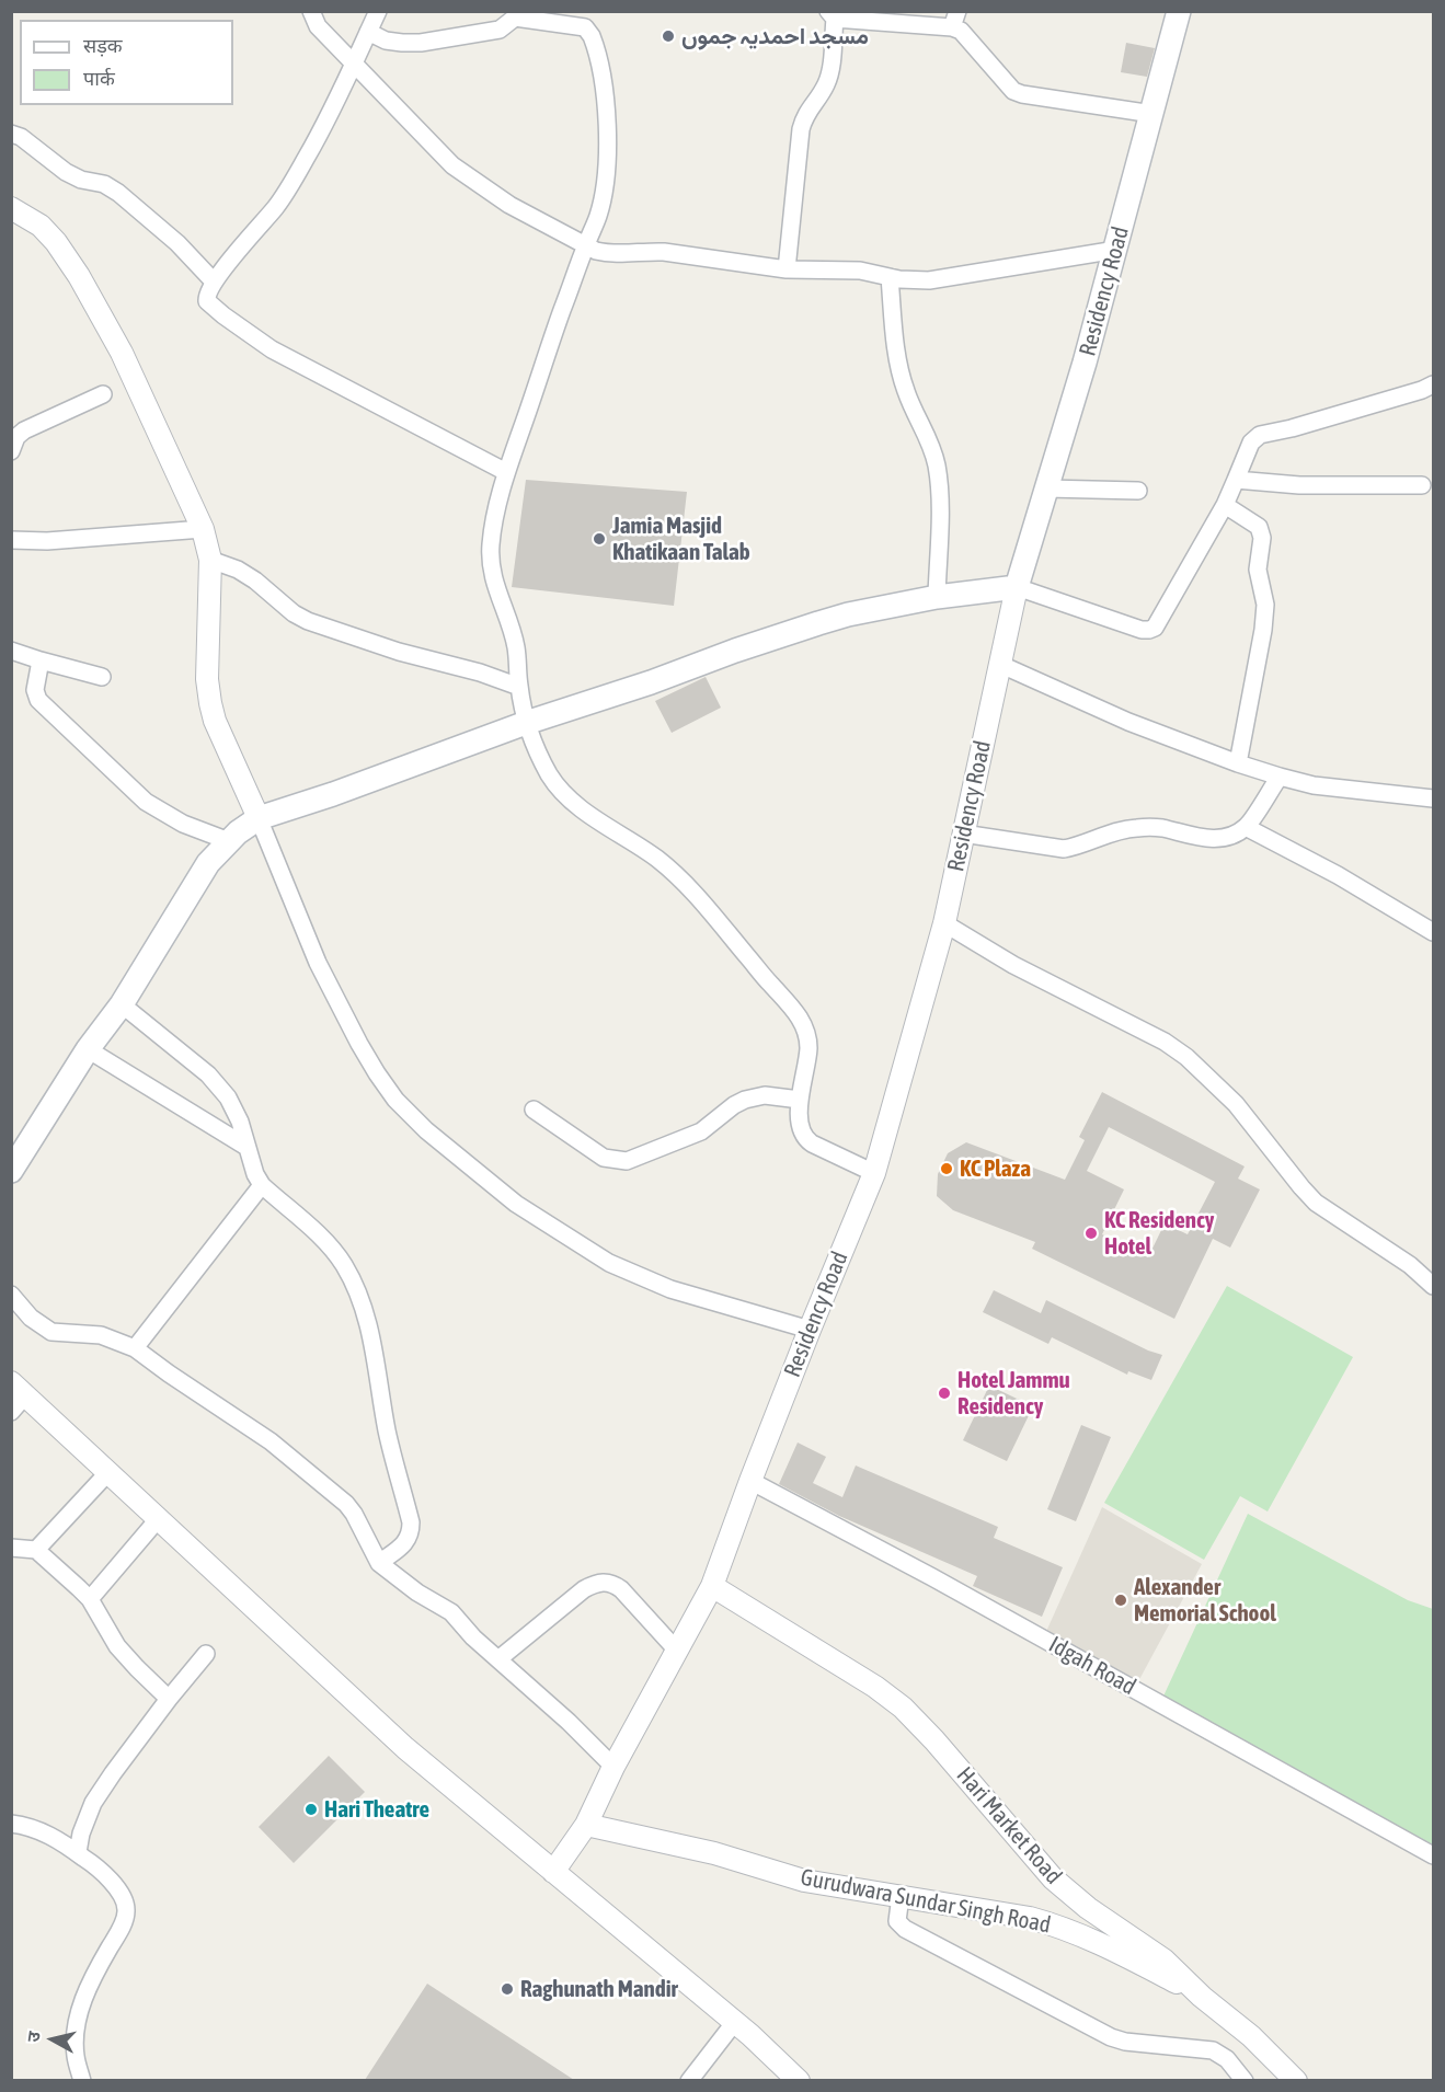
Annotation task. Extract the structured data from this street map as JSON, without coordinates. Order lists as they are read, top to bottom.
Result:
{
  "streets": {
    "main road": ["Residency Road"],
    "street": ["Idgah Road", "Hari Market Road", "Gurudwara Sundar Singh Road"]
  },
  "crossings": [
    ["Residency Road", "Idgah Road"],
    ["Residency Road", "Hari Market Road"],
    ["Residency Road", "Gurudwara Sundar Singh Road"],
    ["Hari Market Road", "Gurudwara Sundar Singh Road"]
  ],
  "places": [
    "مسجد احمدیہ جموں",
    "Jamia Masjid Khatikaan Talab",
    "KC Plaza",
    "KC Residency Hotel",
    "Hotel Jammu Residency",
    "Alexander Memorial School",
    "Hari Theatre",
    "Raghunath Mandir"
  ],
  "legend": ["सड़क", "पार्क"],
  "north": "left"
}
